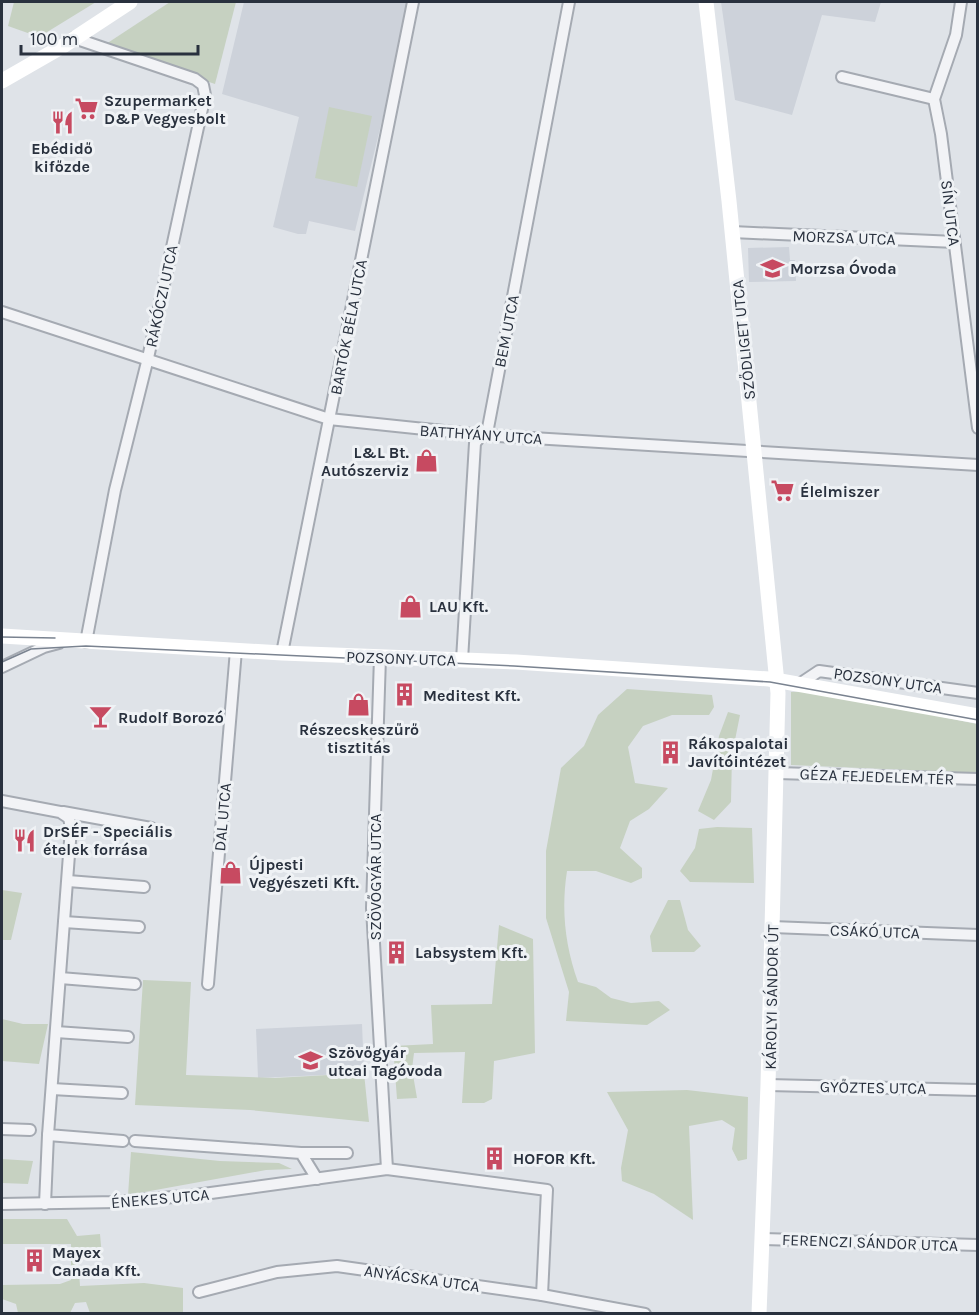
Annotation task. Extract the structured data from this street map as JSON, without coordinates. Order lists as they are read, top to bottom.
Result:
{
  "streets": {
    "street": [
      "SÍN UTCA",
      "MORZSA UTCA",
      "RÁKÓCZI UTCA",
      "BARTÓK BÉLA UTCA",
      "BEM UTCA",
      "SZŐDLIGET UTCA",
      "BATTHYÁNY UTCA",
      "POZSONY UTCA",
      "GÉZA FEJEDELEM TÉR",
      "DAL UTCA",
      "SZÖVŐGYÁR UTCA",
      "CSÁKÓ UTCA",
      "KÁROLYI SÁNDOR ÚT",
      "GYŐZTES UTCA",
      "ÉNEKES UTCA",
      "FERENCZI SÁNDOR UTCA",
      "ANYÁCSKA UTCA"
    ]
  },
  "crossings": [
    ["SÍN UTCA", "MORZSA UTCA"],
    ["MORZSA UTCA", "SZŐDLIGET UTCA"],
    ["RÁKÓCZI UTCA", "BATTHYÁNY UTCA"],
    ["RÁKÓCZI UTCA", "POZSONY UTCA"],
    ["BARTÓK BÉLA UTCA", "BATTHYÁNY UTCA"],
    ["BARTÓK BÉLA UTCA", "POZSONY UTCA"],
    ["BEM UTCA", "BATTHYÁNY UTCA"],
    ["BEM UTCA", "POZSONY UTCA"],
    ["SZŐDLIGET UTCA", "BATTHYÁNY UTCA"],
    ["SZŐDLIGET UTCA", "POZSONY UTCA"],
    ["SZŐDLIGET UTCA", "KÁROLYI SÁNDOR ÚT"],
    ["POZSONY UTCA", "DAL UTCA"],
    ["POZSONY UTCA", "SZÖVŐGYÁR UTCA"],
    ["POZSONY UTCA", "KÁROLYI SÁNDOR ÚT"],
    ["GÉZA FEJEDELEM TÉR", "KÁROLYI SÁNDOR ÚT"],
    ["SZÖVŐGYÁR UTCA", "ÉNEKES UTCA"],
    ["CSÁKÓ UTCA", "KÁROLYI SÁNDOR ÚT"],
    ["KÁROLYI SÁNDOR ÚT", "GYŐZTES UTCA"],
    ["KÁROLYI SÁNDOR ÚT", "FERENCZI SÁNDOR UTCA"],
    ["ÉNEKES UTCA", "ANYÁCSKA UTCA"]
  ],
  "places": {
    "supermarket": ["Szupermarket D&P Vegyesbolt", "Élelmiszer"],
    "restaurant": ["Ebédidő kifőzde", "DrSÉF - Speciális ételek forrása"],
    "school or university": ["Morzsa Óvoda", "Szövőgyár utcai Tagóvoda"],
    "shop": [
      "L&L Bt. Autószerviz",
      "LAU Kft.",
      "Részecskeszűrő tisztitás",
      "Újpesti Vegyészeti Kft."
    ],
    "building": [
      "Meditest Kft.",
      "Rákospalotai Javítóintézet",
      "Labsystem Kft.",
      "HOFOR Kft.",
      "Mayex Canada Kft."
    ],
    "bar": ["Rudolf Borozó"]
  },
  "scale_bar": "100 m"
}
